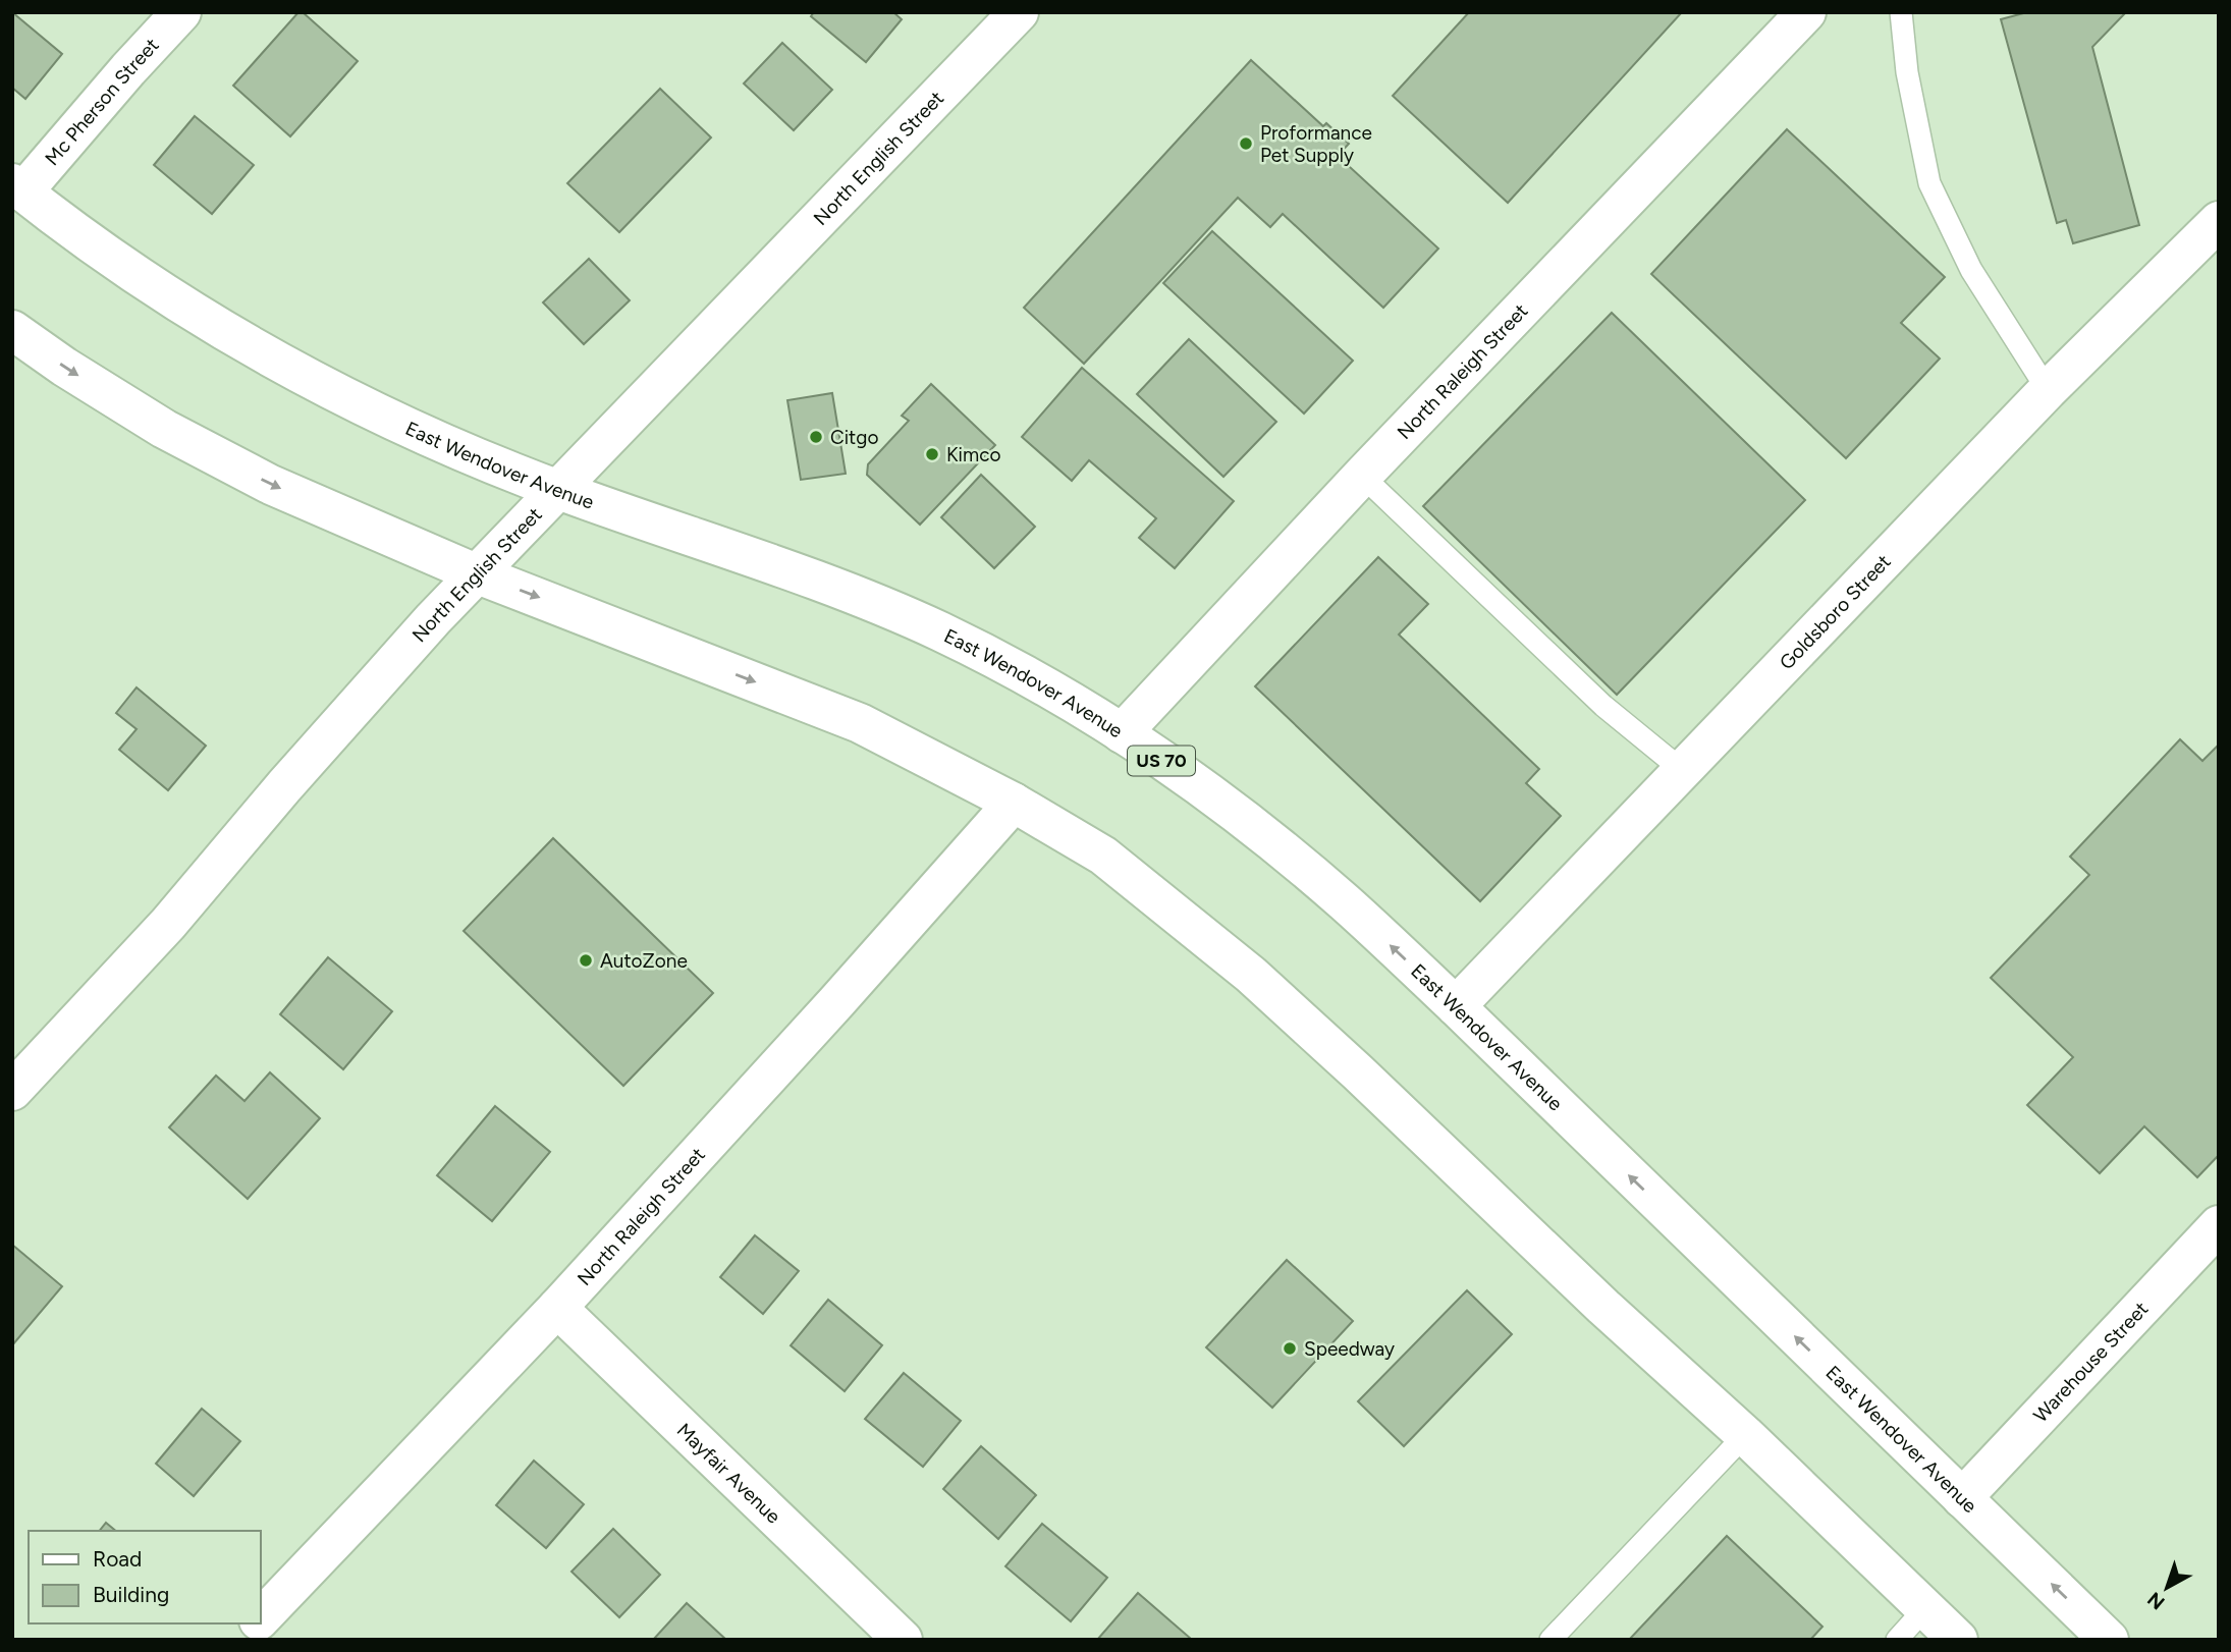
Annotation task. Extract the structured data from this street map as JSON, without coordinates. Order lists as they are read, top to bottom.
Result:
{
  "streets": {
    "main road": [
      "Mc Pherson Street",
      "North English Street",
      "North Raleigh Street",
      "East Wendover Avenue",
      "Goldsboro Street",
      "US 70",
      "Warehouse Street",
      "Mayfair Avenue"
    ]
  },
  "crossings": [
    ["Mc Pherson Street", "East Wendover Avenue"],
    ["North English Street", "East Wendover Avenue"],
    ["North Raleigh Street", "East Wendover Avenue"],
    ["North Raleigh Street", "Mayfair Avenue"],
    ["East Wendover Avenue", "Goldsboro Street"],
    ["East Wendover Avenue", "Warehouse Street"]
  ],
  "places": [
    "Proformance Pet Supply",
    "Citgo",
    "Kimco",
    "AutoZone",
    "Speedway"
  ],
  "legend": ["Road", "Building"],
  "north": "bottom left"
}
